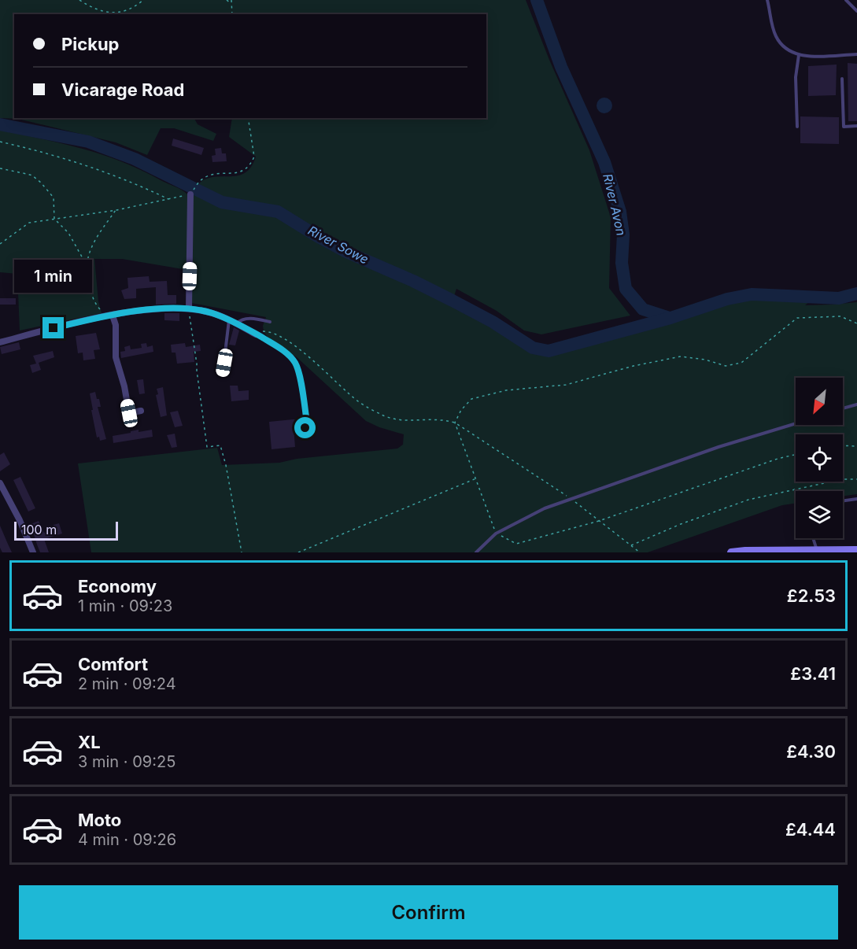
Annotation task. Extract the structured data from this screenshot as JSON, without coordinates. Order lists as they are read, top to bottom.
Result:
{
  "water": ["River Avon", "River Sowe"],
  "scale_bar": "100 m",
  "north": "bottom left",
  "page": {
    "banner": ["Pickup", "Vicarage Road"],
    "bubble": "1 min",
    "scale": "100 m",
    "list": [
      {
        "name": "Economy",
        "note": "1 min · 09:23",
        "value": "£2.53"
      },
      {
        "name": "Comfort",
        "note": "2 min · 09:24",
        "value": "£3.41"
      },
      {
        "name": "XL",
        "note": "3 min · 09:25",
        "value": "£4.30"
      },
      {
        "name": "Moto",
        "note": "4 min · 09:26",
        "value": "£4.44"
      }
    ],
    "buttons": "Confirm"
  }
}
